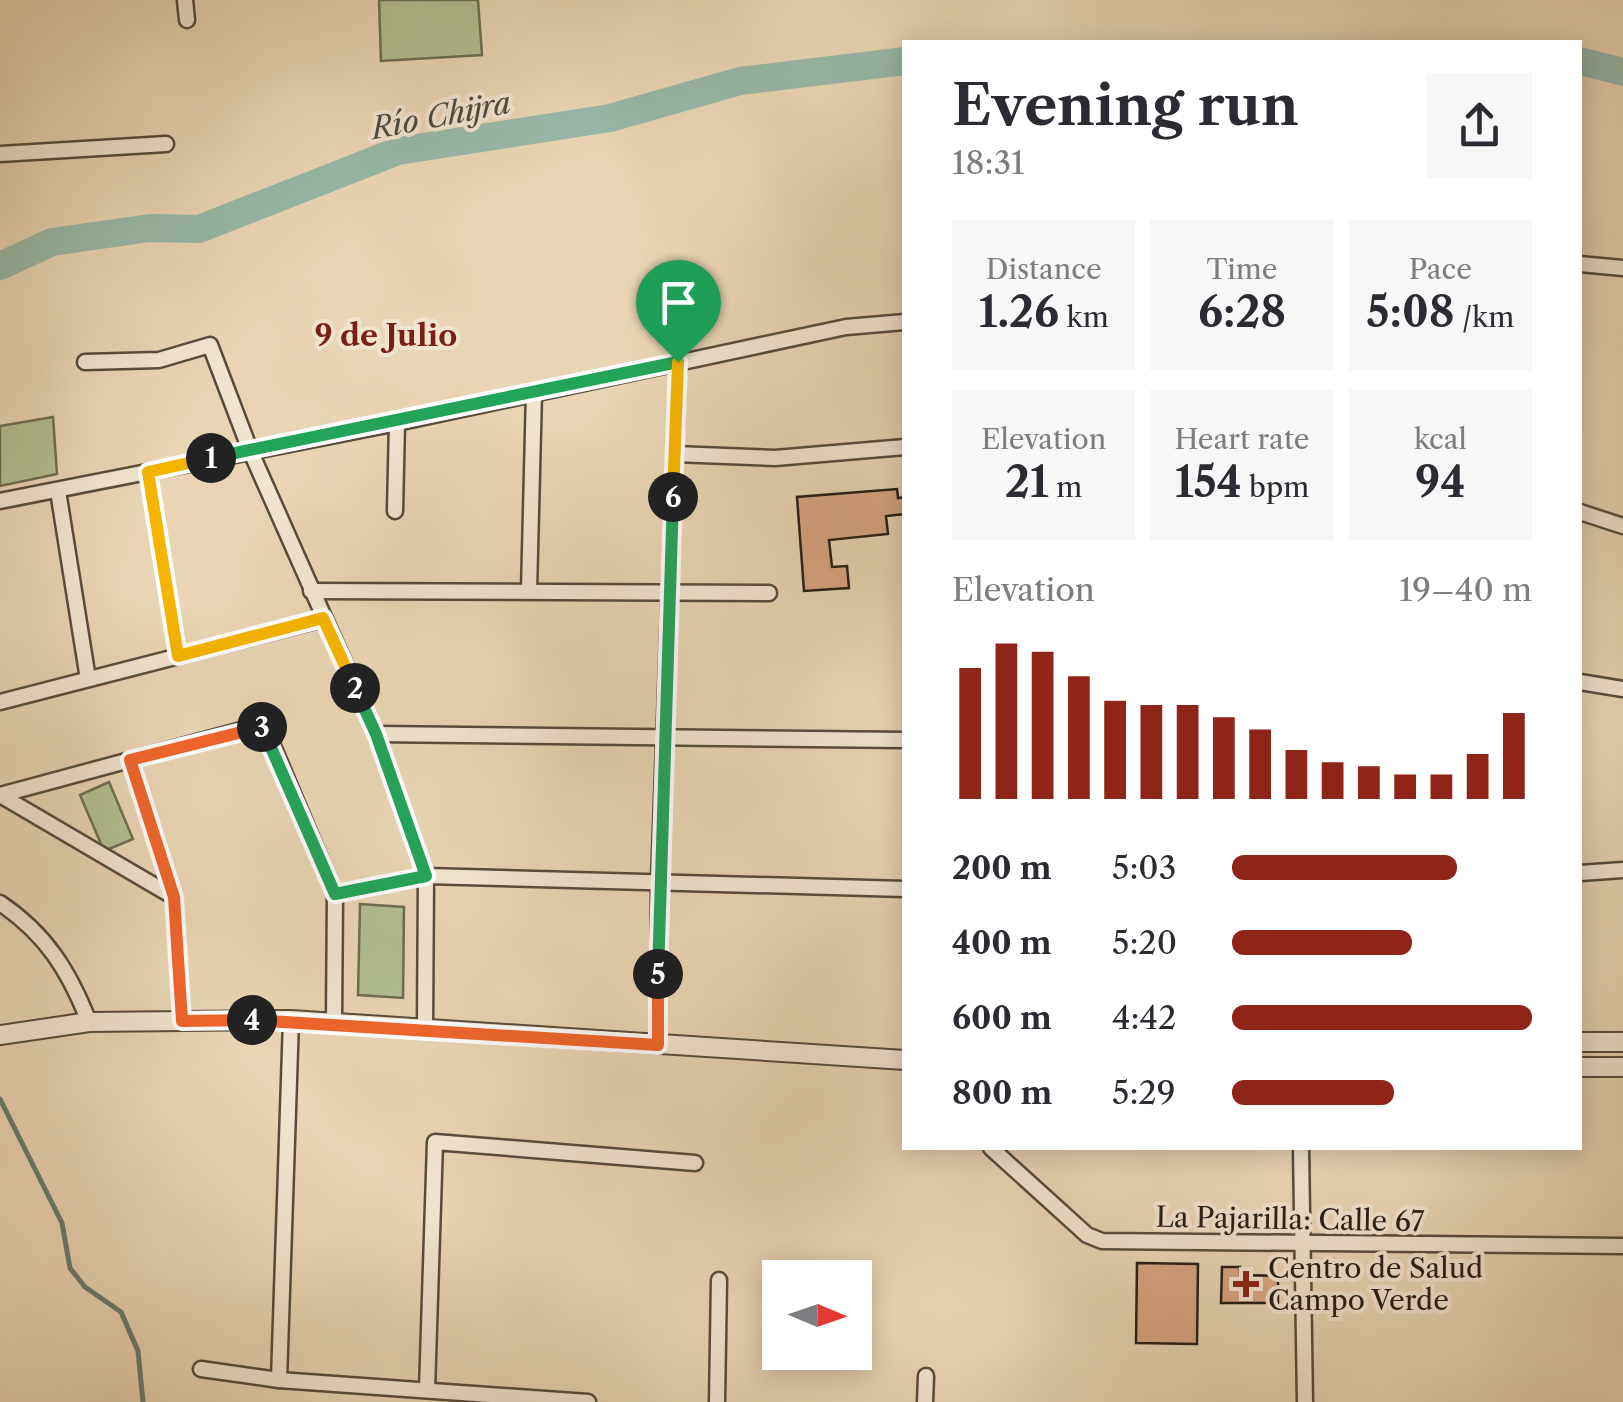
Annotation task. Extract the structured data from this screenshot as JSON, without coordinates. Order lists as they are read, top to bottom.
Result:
{
  "streets": {
    "street": ["La Pajarilla: Calle 67"]
  },
  "districts": ["9 de Julio"],
  "water": ["Río Chijra"],
  "places": {
    "health": ["Centro de Salud Campo Verde"]
  },
  "north": "right",
  "page": {
    "heading": ["Evening run", "18:31"],
    "stats": [
      ["Distance", "1.26 km"],
      ["Time", "6:28"],
      ["Pace", "5:08 /km"],
      ["Elevation", "21 m"],
      ["Heart rate", "154 bpm"],
      ["kcal", "94"]
    ],
    "pins": [
      "1",
      "6",
      "2",
      "3",
      "5",
      "4"
    ],
    "chart": ["Elevation", "19–40 m"],
    "list": [
      {
        "name": "200 m",
        "note": "5:03"
      },
      {
        "name": "400 m",
        "note": "5:20"
      },
      {
        "name": "600 m",
        "note": "4:42"
      },
      {
        "name": "800 m",
        "note": "5:29"
      }
    ]
  }
}
